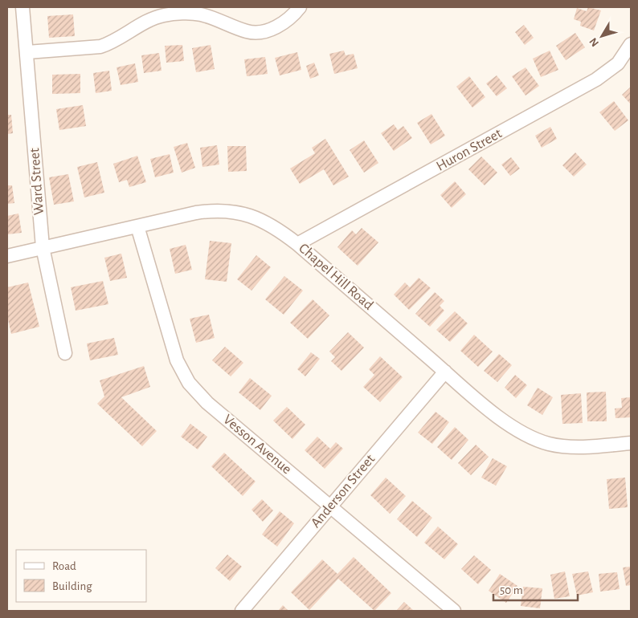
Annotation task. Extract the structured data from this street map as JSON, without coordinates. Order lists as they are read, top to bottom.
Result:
{
  "streets": {
    "street": [
      "Huron Street",
      "Ward Street",
      "Chapel Hill Road",
      "Vesson Avenue",
      "Anderson Street"
    ]
  },
  "crossings": [
    ["Huron Street", "Chapel Hill Road"],
    ["Ward Street", "Chapel Hill Road"],
    ["Chapel Hill Road", "Vesson Avenue"],
    ["Chapel Hill Road", "Anderson Street"],
    ["Vesson Avenue", "Anderson Street"]
  ],
  "legend": ["Road", "Building"],
  "scale_bar": "50 m",
  "north": "bottom left"
}
